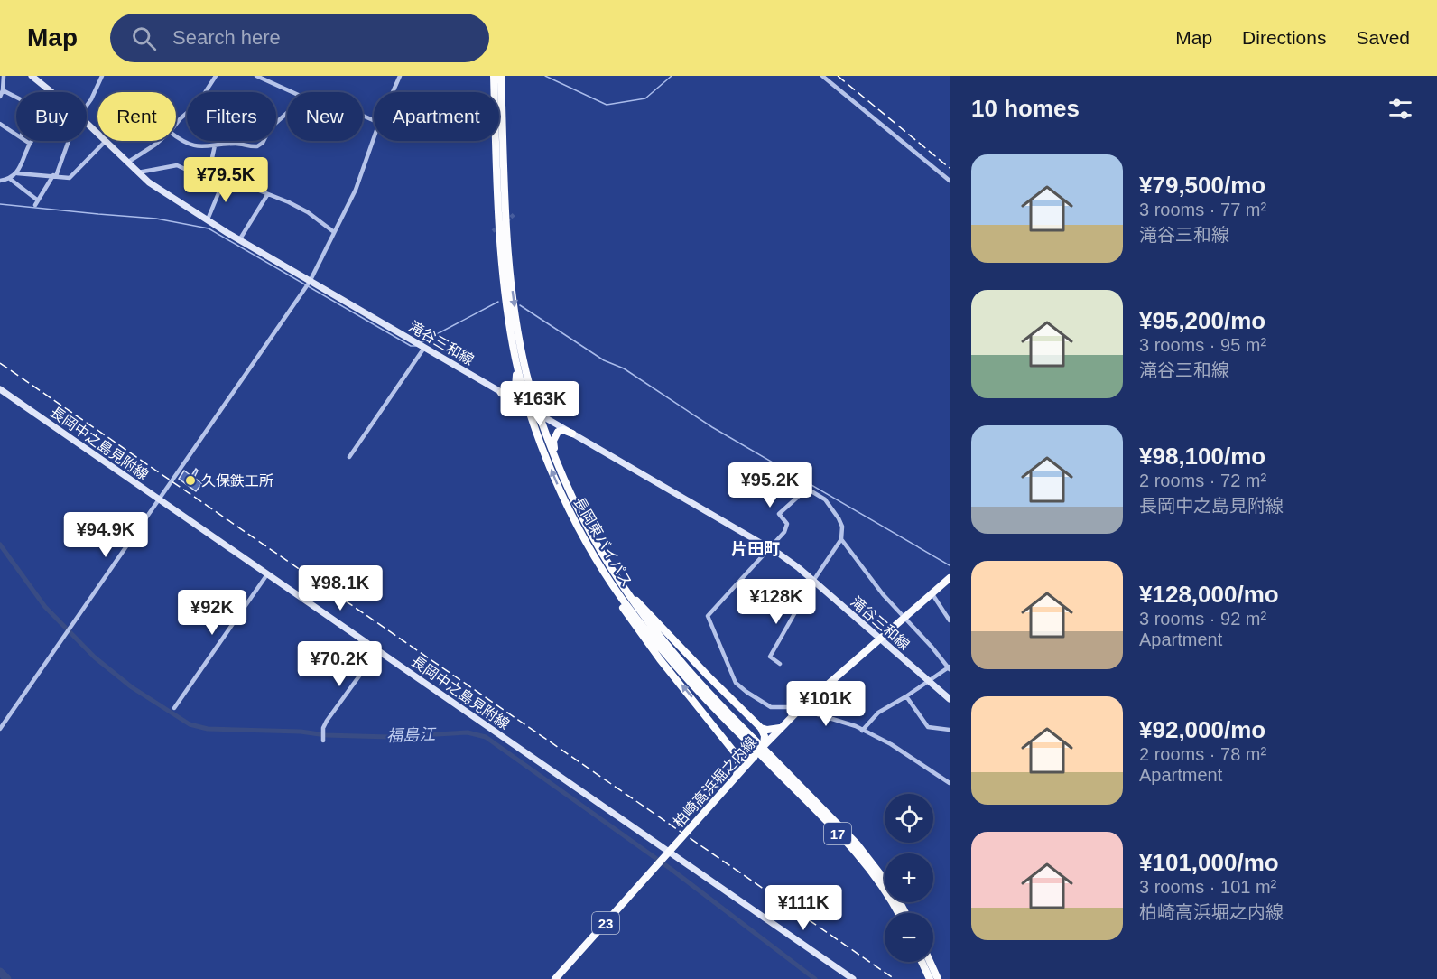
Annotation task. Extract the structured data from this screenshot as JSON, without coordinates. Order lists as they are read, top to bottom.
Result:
{
  "streets": {
    "highway": ["長岡東バイパス", "17"],
    "main road": [
      "滝谷三和線",
      "長岡中之島見附線",
      "柏崎高浜堀之内線",
      "23"
    ]
  },
  "crossings": [
    ["滝谷三和線", "長岡東バイパス"],
    ["滝谷三和線", "柏崎高浜堀之内線"],
    ["長岡中之島見附線", "柏崎高浜堀之内線"],
    ["長岡中之島見附線", "23"],
    ["長岡東バイパス", "17"],
    ["柏崎高浜堀之内線", "23"]
  ],
  "districts": ["片田町"],
  "water": ["福島江"],
  "places": ["久保鉄工所"],
  "page": {
    "header": "Map",
    "search": "Search here",
    "nav": ["Map", "Directions", "Saved"],
    "heading": "10 homes",
    "chip": [
      "Buy",
      "Rent",
      "Filters",
      "New",
      "Apartment"
    ],
    "list": [
      {
        "name": "¥79,500/mo",
        "note": "3 rooms · 77 m² · 滝谷三和線"
      },
      {
        "name": "¥95,200/mo",
        "note": "3 rooms · 95 m² · 滝谷三和線"
      },
      {
        "name": "¥98,100/mo",
        "note": "2 rooms · 72 m² · 長岡中之島見附線"
      },
      {
        "name": "¥128,000/mo",
        "note": "3 rooms · 92 m² · Apartment"
      },
      {
        "name": "¥92,000/mo",
        "note": "2 rooms · 78 m² · Apartment"
      },
      {
        "name": "¥101,000/mo",
        "note": "3 rooms · 101 m² · 柏崎高浜堀之内線"
      }
    ],
    "price": [
      "¥79.5K",
      "¥163K",
      "¥95.2K",
      "¥94.9K",
      "¥98.1K",
      "¥128K",
      "¥92K",
      "¥70.2K",
      "¥101K",
      "¥111K"
    ],
    "map_buttons": ["+", "−"]
  }
}
